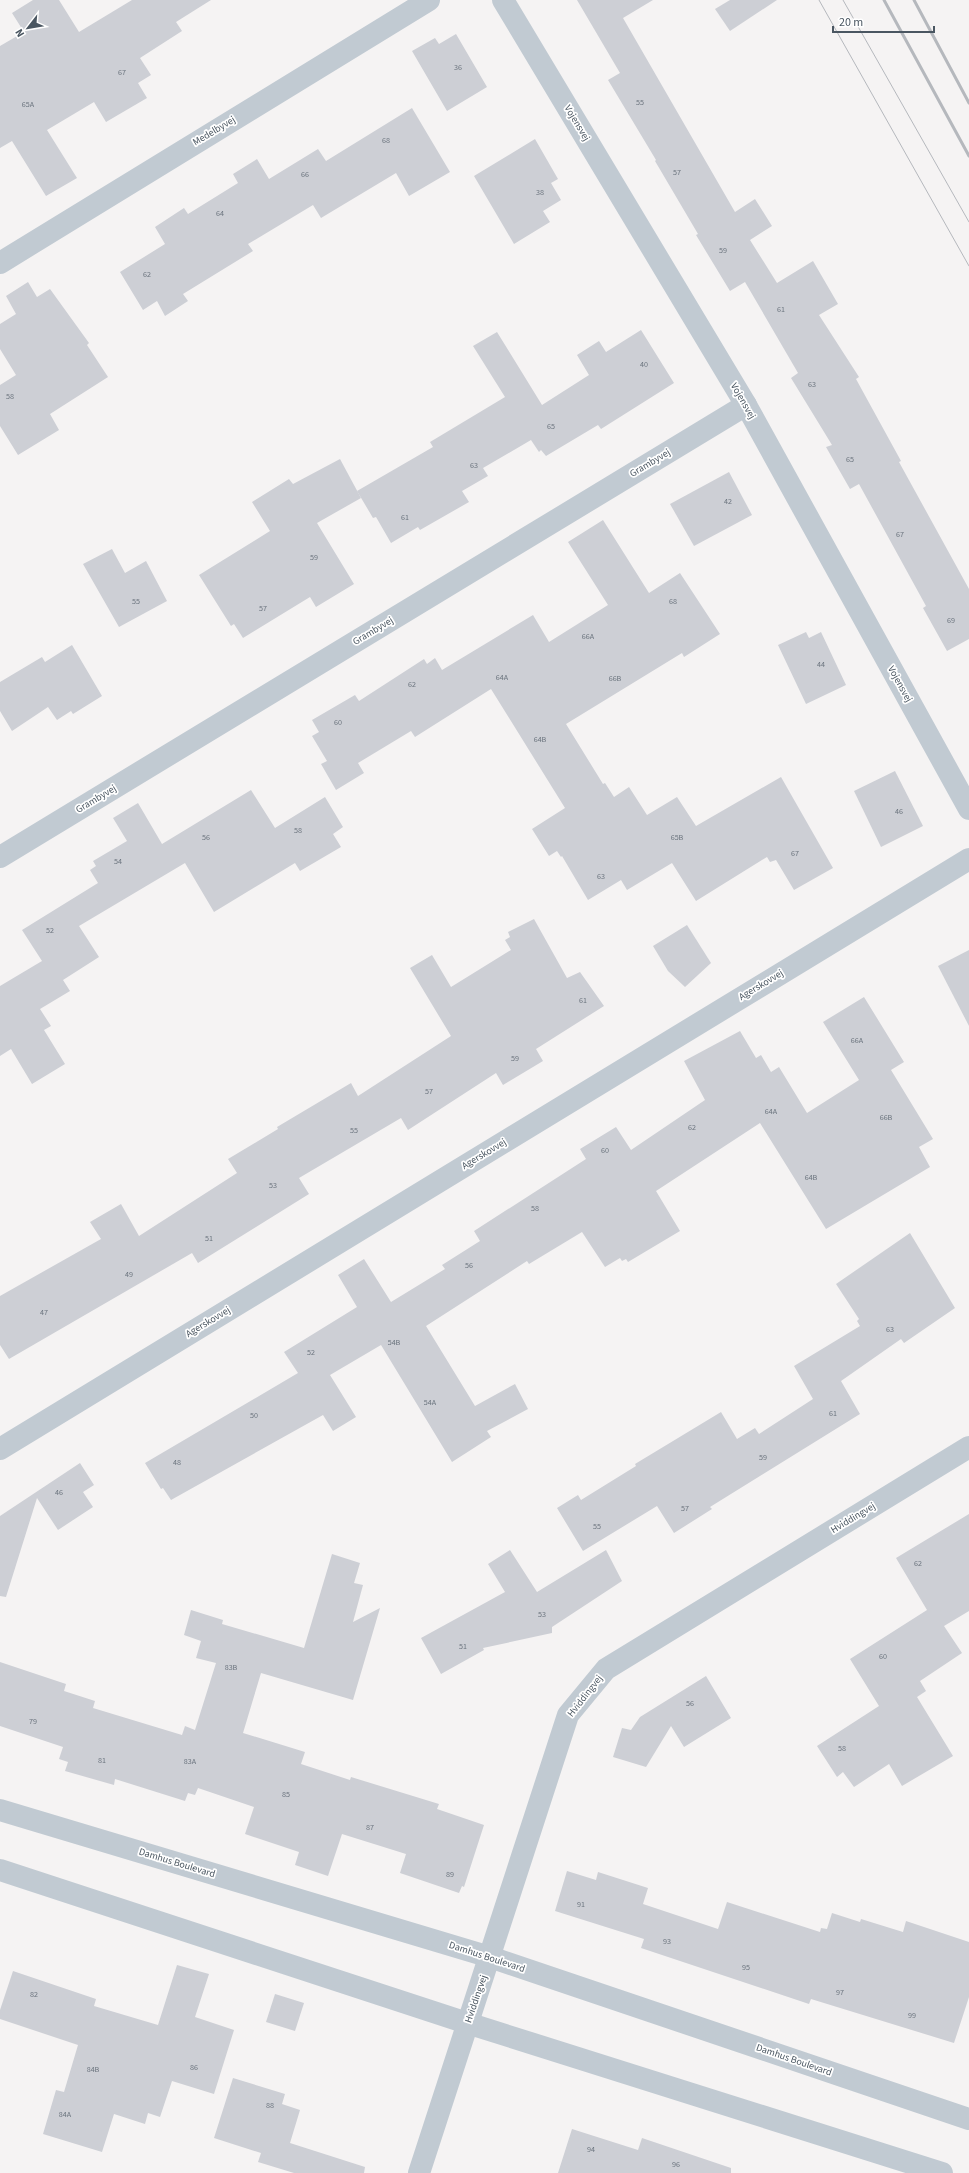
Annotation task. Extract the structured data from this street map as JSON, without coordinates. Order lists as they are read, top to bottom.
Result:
{
  "streets": {
    "street": [
      "Vojensvej",
      "Medelbyvej",
      "Grambyvej",
      "Agerskovvej",
      "Hviddingvej",
      "Damhus Boulevard"
    ]
  },
  "crossings": [
    ["Vojensvej", "Grambyvej"],
    ["Hviddingvej", "Damhus Boulevard"]
  ],
  "house_numbers": [
    "36",
    "67",
    "55",
    "65A",
    "68",
    "57",
    "66",
    "38",
    "64",
    "59",
    "62",
    "61",
    "40",
    "63",
    "58",
    "65",
    "65",
    "63",
    "42",
    "61",
    "67",
    "59",
    "55",
    "68",
    "57",
    "69",
    "66A",
    "44",
    "64A",
    "66B",
    "62",
    "60",
    "64B",
    "46",
    "58",
    "56",
    "65B",
    "67",
    "54",
    "63",
    "52",
    "61",
    "66A",
    "59",
    "57",
    "64A",
    "66B",
    "62",
    "55",
    "60",
    "64B",
    "53",
    "58",
    "51",
    "56",
    "49",
    "47",
    "63",
    "54B",
    "52",
    "54A",
    "61",
    "50",
    "59",
    "48",
    "46",
    "57",
    "55",
    "62",
    "53",
    "51",
    "60",
    "83B",
    "56",
    "79",
    "58",
    "81",
    "83A",
    "85",
    "87",
    "89",
    "91",
    "93",
    "95",
    "97",
    "82",
    "99",
    "86",
    "84B",
    "88",
    "84A",
    "94",
    "96"
  ],
  "scale_bar": "20 m",
  "north": "bottom left"
}
